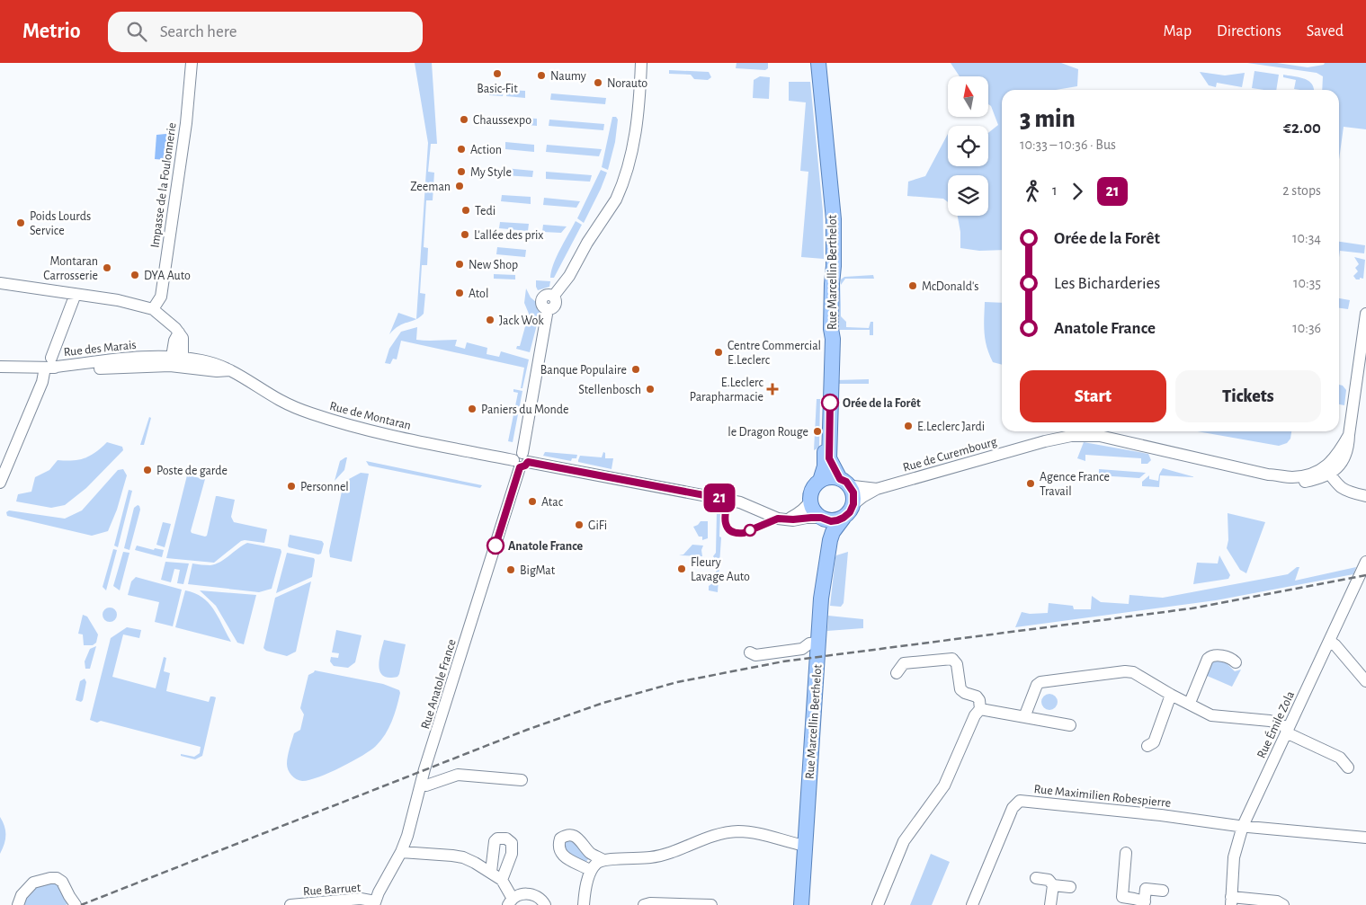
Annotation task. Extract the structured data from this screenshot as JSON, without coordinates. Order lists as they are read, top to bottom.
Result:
{
  "streets": {
    "main road": ["Rue Marcellin Berthelot"],
    "street": [
      "Impasse de la Foulonnerie",
      "Rue des Marais",
      "Rue de Montaran",
      "Rue de Curembourg",
      "Rue Anatole France",
      "Rue Émile Zola",
      "Rue Maximilien Robespierre",
      "Rue Barruet"
    ]
  },
  "crossings": [
    ["Rue Marcellin Berthelot", "Rue de Montaran"],
    ["Rue Marcellin Berthelot", "Rue de Curembourg"],
    ["Rue des Marais", "Rue de Montaran"],
    ["Rue de Montaran", "Rue de Curembourg"],
    ["Rue de Montaran", "Rue Anatole France"],
    ["Rue Anatole France", "Rue Barruet"],
    ["Rue Émile Zola", "Rue Maximilien Robespierre"]
  ],
  "places": {
    "other": [
      "Basic-Fit",
      "Naumy",
      "Norauto",
      "Chaussexpo",
      "Action",
      "My Style",
      "Zeeman",
      "Tedi",
      "Poids Lourds Service",
      "L'allée des prix",
      "New Shop",
      "Montaran Carrosserie",
      "DYA Auto",
      "McDonald's",
      "Atol",
      "Jack Wok",
      "Centre Commercial E.Leclerc",
      "Banque Populaire",
      "Stellenbosch",
      "Orée de la Forêt",
      "Paniers du Monde",
      "E.Leclerc Jardi",
      "le Dragon Rouge",
      "Poste de garde",
      "Agence France Travail",
      "Personnel",
      "Atac",
      "GiFi",
      "Anatole France",
      "Fleury Lavage Auto",
      "BigMat"
    ],
    "health": ["E.Leclerc Parapharmacie"]
  },
  "lines": ["bus line 21"],
  "north": "top",
  "page": {
    "header": "Metrio",
    "search": "Search here",
    "nav": ["Map", "Directions", "Saved"],
    "on_map": "21",
    "heading": ["3 min", "10:33 – 10:36 · Bus", "€2.00"],
    "legs": ["1", "21", "2 stops"],
    "list": [
      {
        "name": "Orée de la Forêt",
        "value": "10:34"
      },
      {
        "name": "Les Bicharderies",
        "value": "10:35"
      },
      {
        "name": "Anatole France",
        "value": "10:36"
      }
    ],
    "buttons": ["Start", "Tickets"]
  }
}
